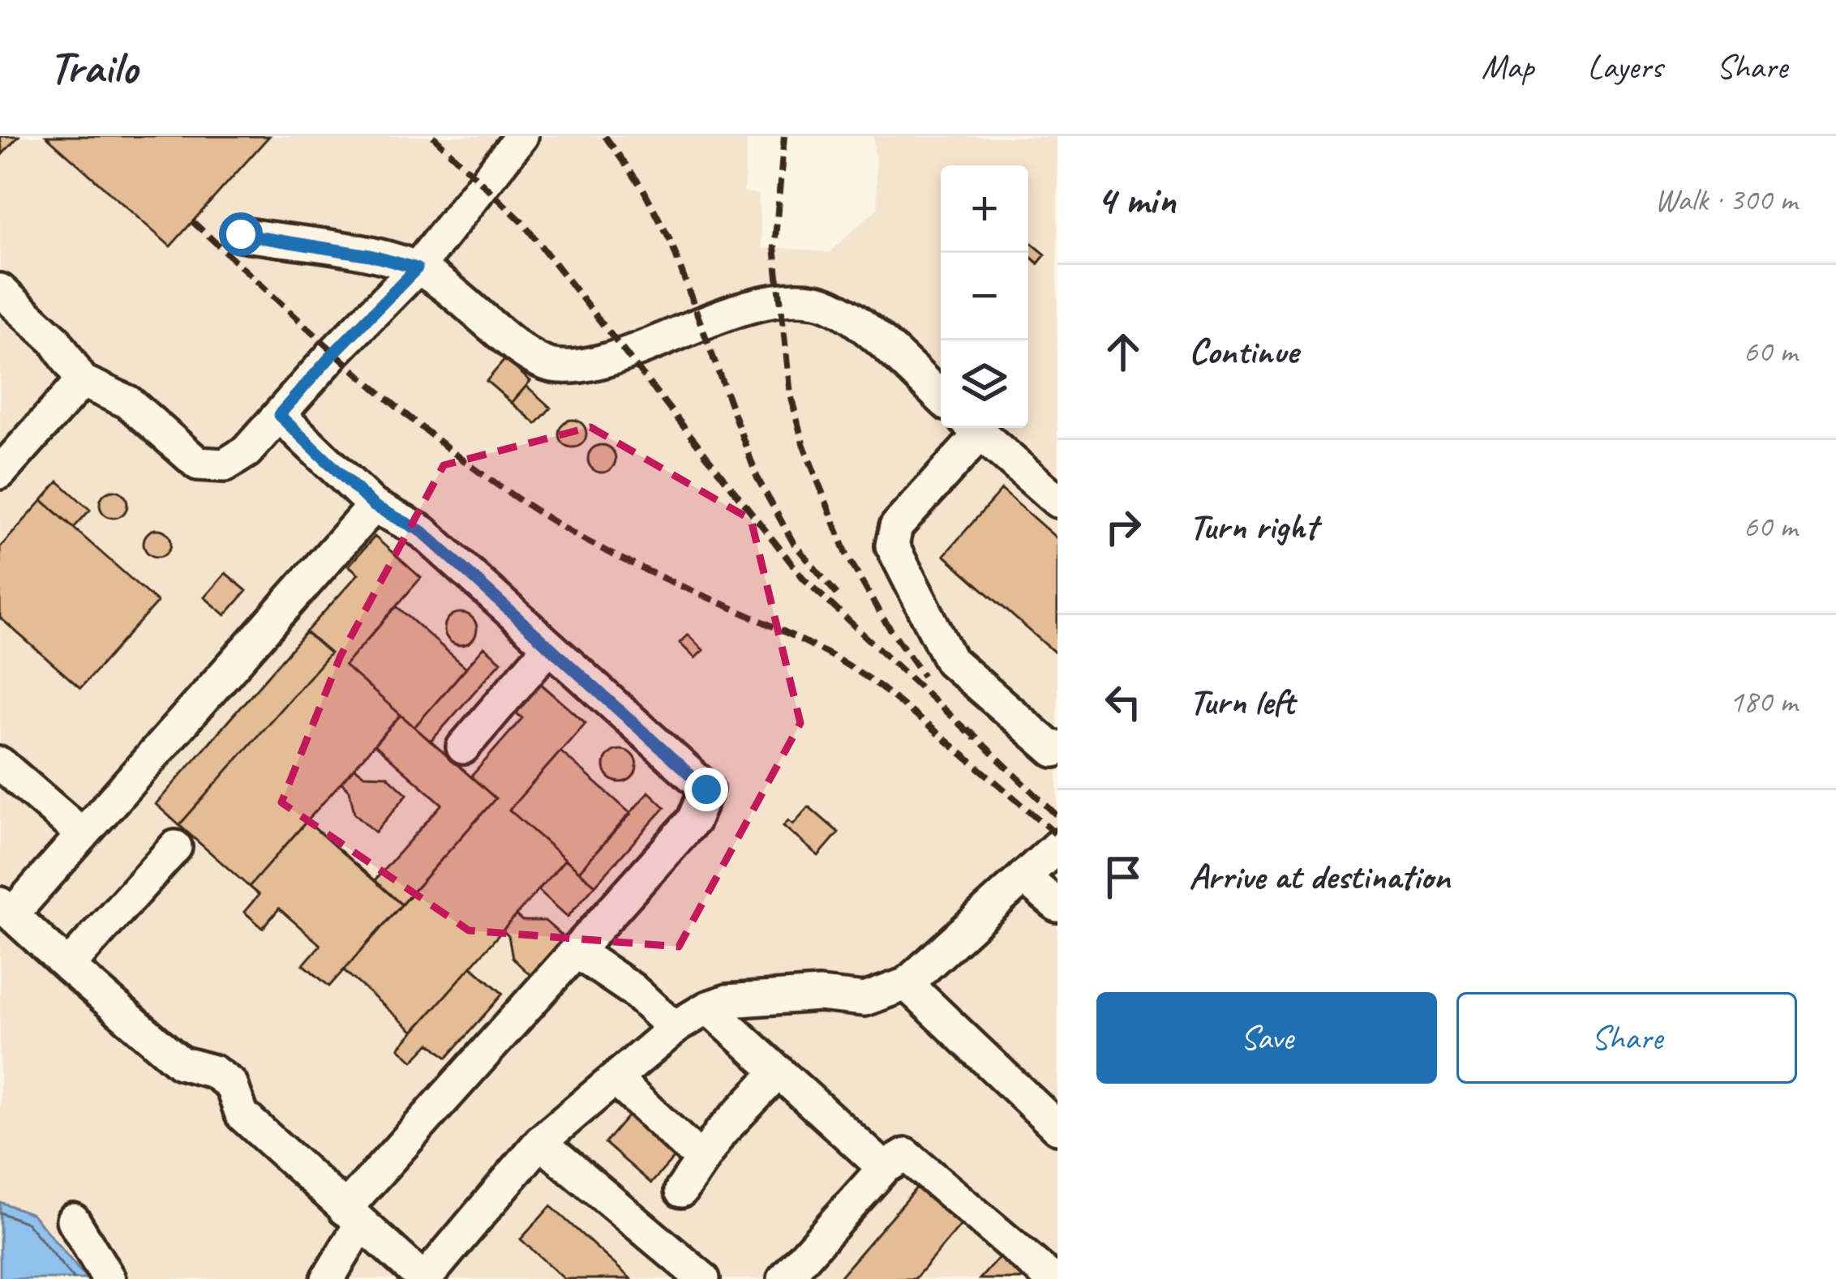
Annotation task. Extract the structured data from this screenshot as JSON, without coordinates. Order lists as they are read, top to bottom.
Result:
{
  "page": {
    "header": "Trailo",
    "nav": ["Map", "Layers", "Share"],
    "heading": ["4 min", "Walk · 300 m"],
    "map_buttons": ["+", "−"],
    "list": [
      ["Continue", "60 m"],
      ["Turn right", "60 m"],
      ["Turn left", "180 m"],
      "Arrive at destination"
    ],
    "buttons": ["Save", "Share"]
  }
}
